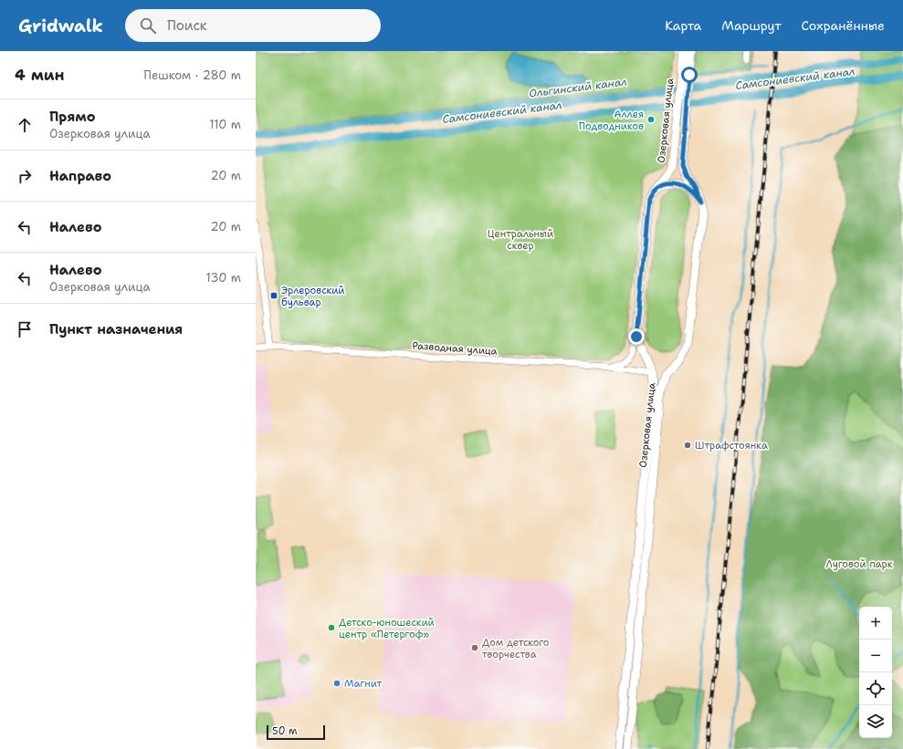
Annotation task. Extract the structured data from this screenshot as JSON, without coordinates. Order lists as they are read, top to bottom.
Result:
{
  "streets": {
    "street": ["Озерковая улица", "Разводная улица"]
  },
  "crossings": [
    ["Озерковая улица", "Разводная улица"]
  ],
  "water": ["Самсониевский канал", "Ольгинский канал"],
  "parks": ["Центральный сквер", "Луговой парк"],
  "places": {
    "other": [
      "Аллея Подводников",
      "Штрафстоянка",
      "Детско-юношеский центр «Петергоф»",
      "Дом детского творчества",
      "Магнит"
    ],
    "transit": ["Эрлеровский бульвар"]
  },
  "scale_bar": "50 m",
  "page": {
    "header": "Gridwalk",
    "search": "Поиск",
    "nav": ["Карта", "Маршрут", "Сохранённые"],
    "heading": ["4 мин", "Пешком · 280 m"],
    "list": [
      ["Прямо", "Озерковая улица", "110 m"],
      ["Направо", "20 m"],
      ["Налево", "20 m"],
      ["Налево", "Озерковая улица", "130 m"],
      "Пункт назначения"
    ],
    "map_buttons": ["+", "−"],
    "scale": "50 m"
  }
}
